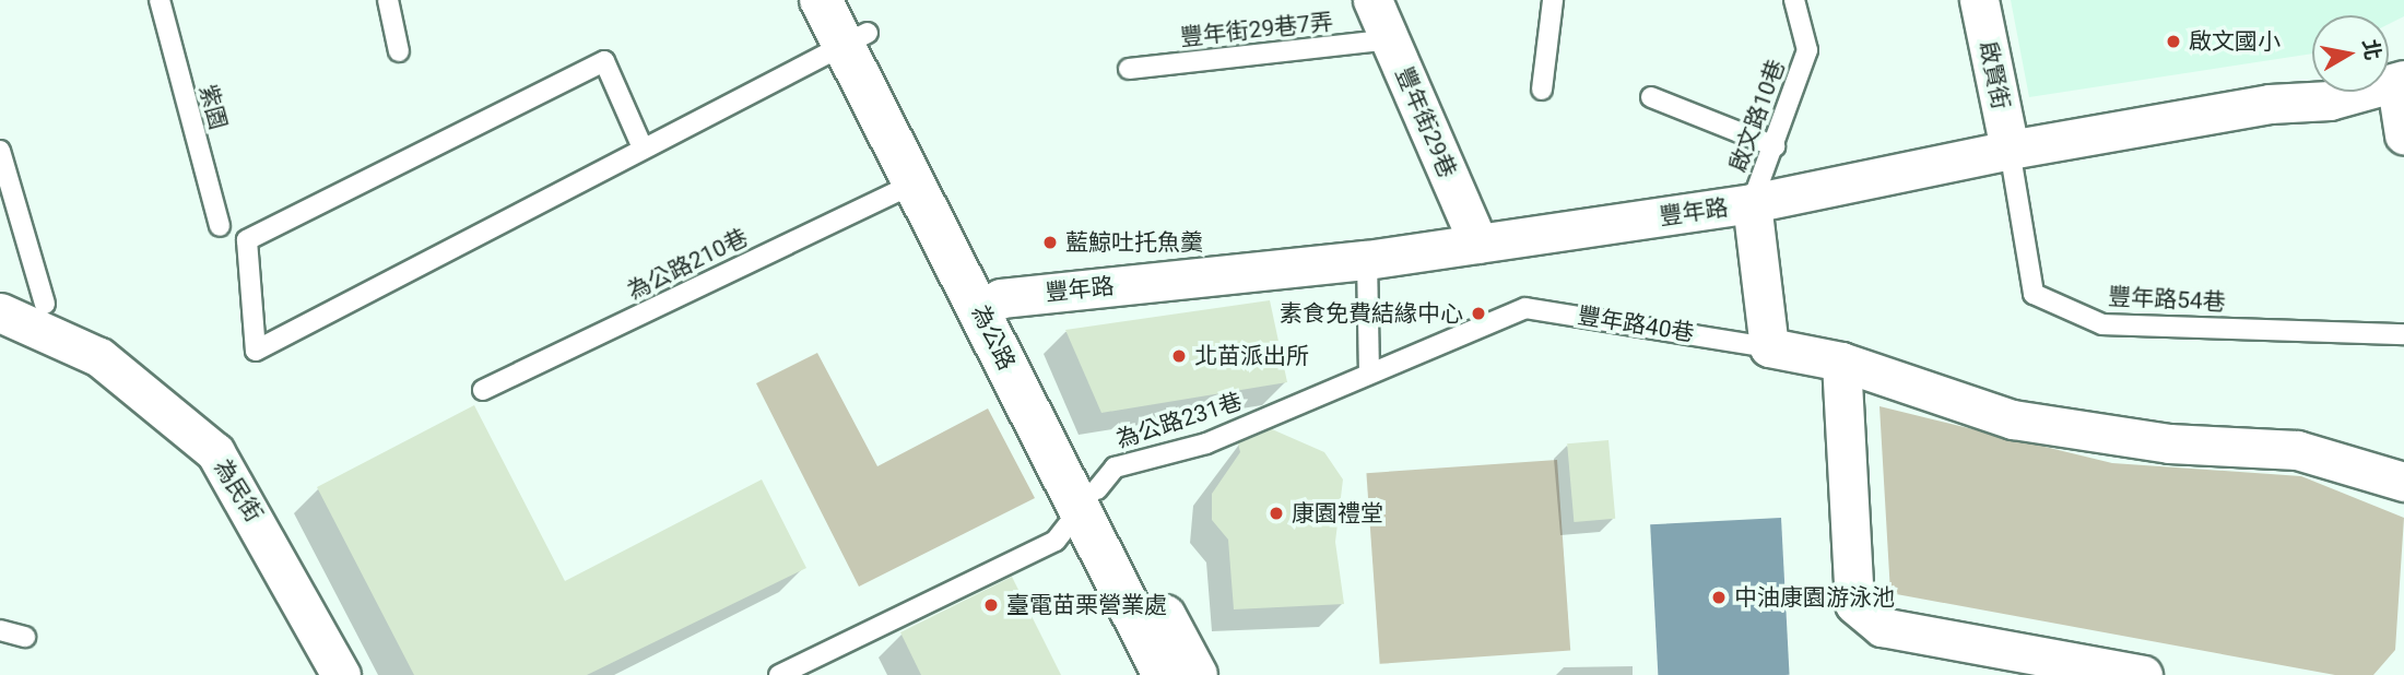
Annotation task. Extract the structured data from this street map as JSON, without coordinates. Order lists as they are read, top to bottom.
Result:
{
  "streets": {
    "street": [
      "啟賢街",
      "豐年街29巷",
      "豐年路",
      "為公路",
      "為民街"
    ],
    "lane": [
      "豐年街29巷7弄",
      "紫園",
      "啟文路10巷",
      "為公路210巷",
      "豐年路54巷",
      "豐年路40巷",
      "為公路231巷"
    ]
  },
  "crossings": [
    ["豐年街29巷7弄", "豐年街29巷"],
    ["啟賢街", "豐年路"],
    ["啟賢街", "豐年路54巷"],
    ["啟文路10巷", "豐年路"],
    ["豐年街29巷", "豐年路"],
    ["豐年路", "豐年路54巷"],
    ["豐年路", "為公路"],
    ["為公路210巷", "為公路"],
    ["豐年路40巷", "為公路231巷"],
    ["為公路", "為公路231巷"]
  ],
  "places": [
    "啟文國小",
    "藍鯨吐托魚羹",
    "素食免費結緣中心",
    "北苗派出所",
    "康園禮堂",
    "中油康園游泳池",
    "臺電苗栗營業處"
  ],
  "north": "right"
}
